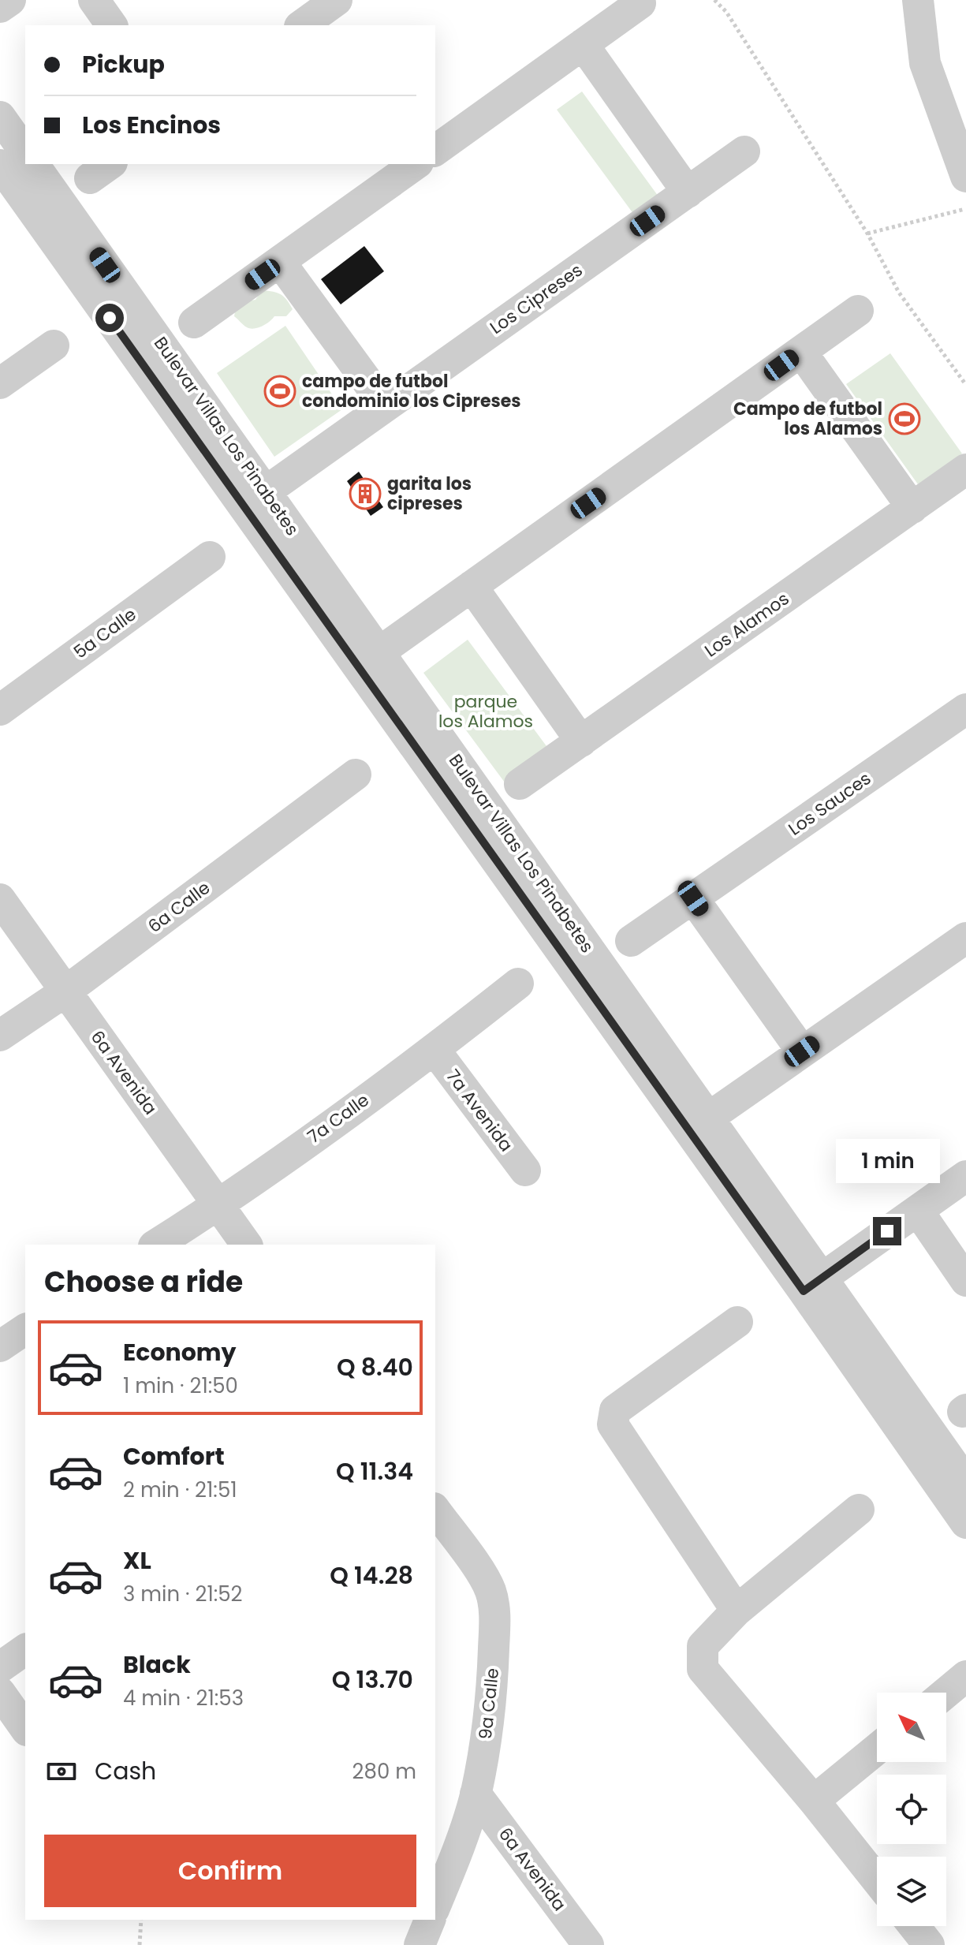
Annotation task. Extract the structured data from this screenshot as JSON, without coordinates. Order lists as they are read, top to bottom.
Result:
{
  "streets": {
    "street": [
      "Los Cipreses",
      "Bulevar Villas Los Pinabetes",
      "Los Alamos",
      "5a Calle",
      "Los Sauces",
      "6a Calle",
      "6a Avenida",
      "7a Avenida",
      "7a Calle",
      "9a Calle"
    ]
  },
  "crossings": [
    ["Los Cipreses", "Bulevar Villas Los Pinabetes"],
    ["6a Calle", "6a Avenida"],
    ["6a Avenida", "7a Calle"],
    ["6a Avenida", "9a Calle"],
    ["7a Avenida", "7a Calle"]
  ],
  "parks": ["parque los Alamos"],
  "places": {
    "sports": ["campo de futbol condominio los Cipreses", "Campo de futbol los Alamos"],
    "building": ["garita los cipreses"]
  },
  "north": "top left",
  "page": {
    "banner": ["Pickup", "Los Encinos"],
    "bubble": "1 min",
    "heading": "Choose a ride",
    "list": [
      {
        "name": "Economy",
        "note": "1 min · 21:50",
        "value": "Q 8.40"
      },
      {
        "name": "Comfort",
        "note": "2 min · 21:51",
        "value": "Q 11.34"
      },
      {
        "name": "XL",
        "note": "3 min · 21:52",
        "value": "Q 14.28"
      },
      {
        "name": "Black",
        "note": "4 min · 21:53",
        "value": "Q 13.70"
      }
    ],
    "pay": ["Cash", "280 m"],
    "buttons": "Confirm"
  }
}
